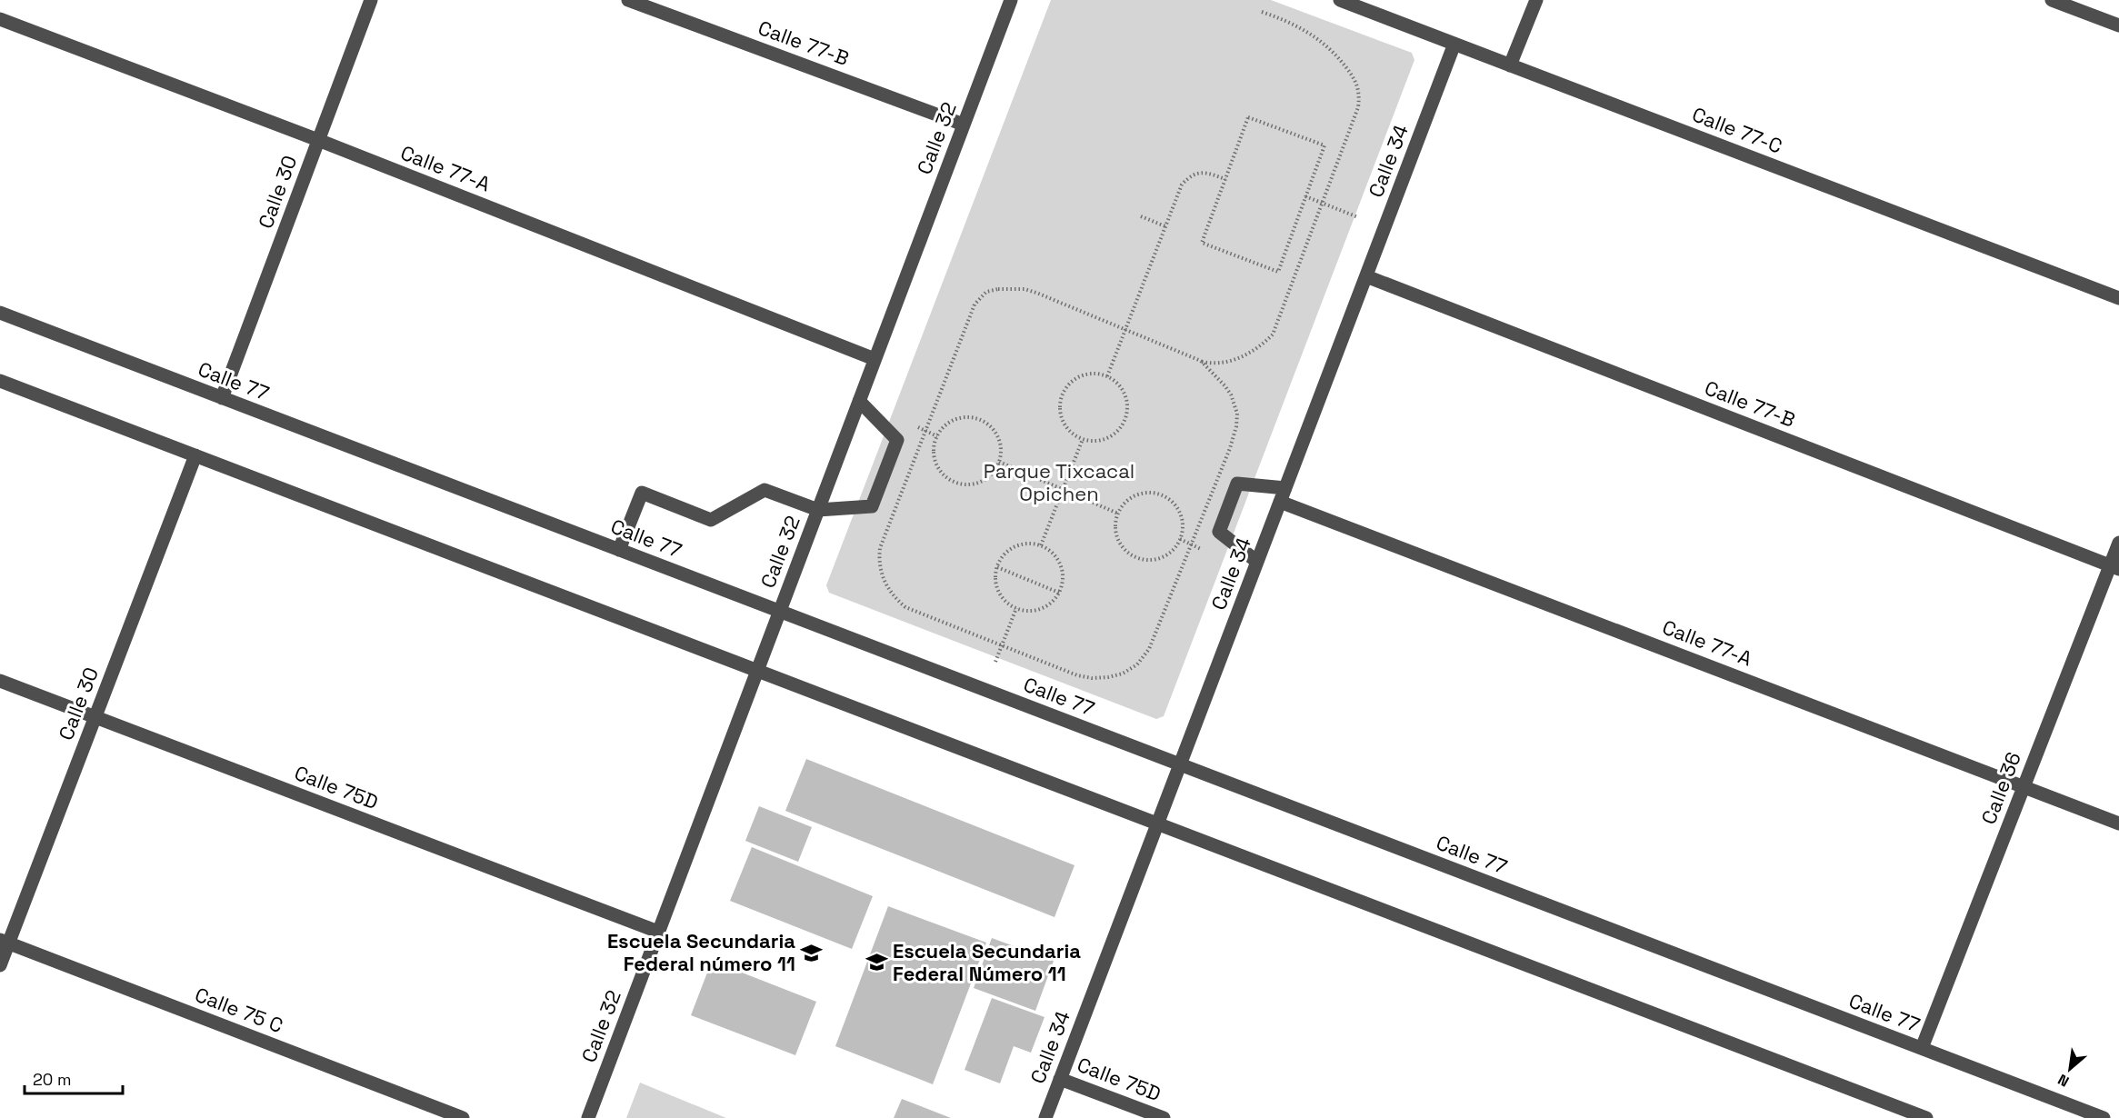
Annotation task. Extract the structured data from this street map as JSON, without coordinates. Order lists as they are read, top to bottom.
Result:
{
  "streets": {
    "street": [
      "Calle 77-B",
      "Calle 77-C",
      "Calle 32",
      "Calle 34",
      "Calle 77-A",
      "Calle 30",
      "Calle 77",
      "Calle 75D",
      "Calle 36",
      "Calle 75 C"
    ]
  },
  "crossings": [
    ["Calle 77-B", "Calle 32"],
    ["Calle 77-B", "Calle 34"],
    ["Calle 77-B", "Calle 36"],
    ["Calle 77-C", "Calle 34"],
    ["Calle 32", "Calle 77-A"],
    ["Calle 32", "Calle 77"],
    ["Calle 32", "Calle 75D"],
    ["Calle 34", "Calle 77-A"],
    ["Calle 34", "Calle 77"],
    ["Calle 34", "Calle 75D"],
    ["Calle 77-A", "Calle 30"],
    ["Calle 77-A", "Calle 36"],
    ["Calle 30", "Calle 77"],
    ["Calle 30", "Calle 75D"],
    ["Calle 30", "Calle 75 C"],
    ["Calle 77", "Calle 36"]
  ],
  "parks": ["Parque Tixcacal Opichen"],
  "places": {
    "school or university": ["Escuela Secundaria Federal número 11", "Escuela Secundaria Federal Número 11"]
  },
  "scale_bar": "20 m",
  "north": "bottom left"
}
